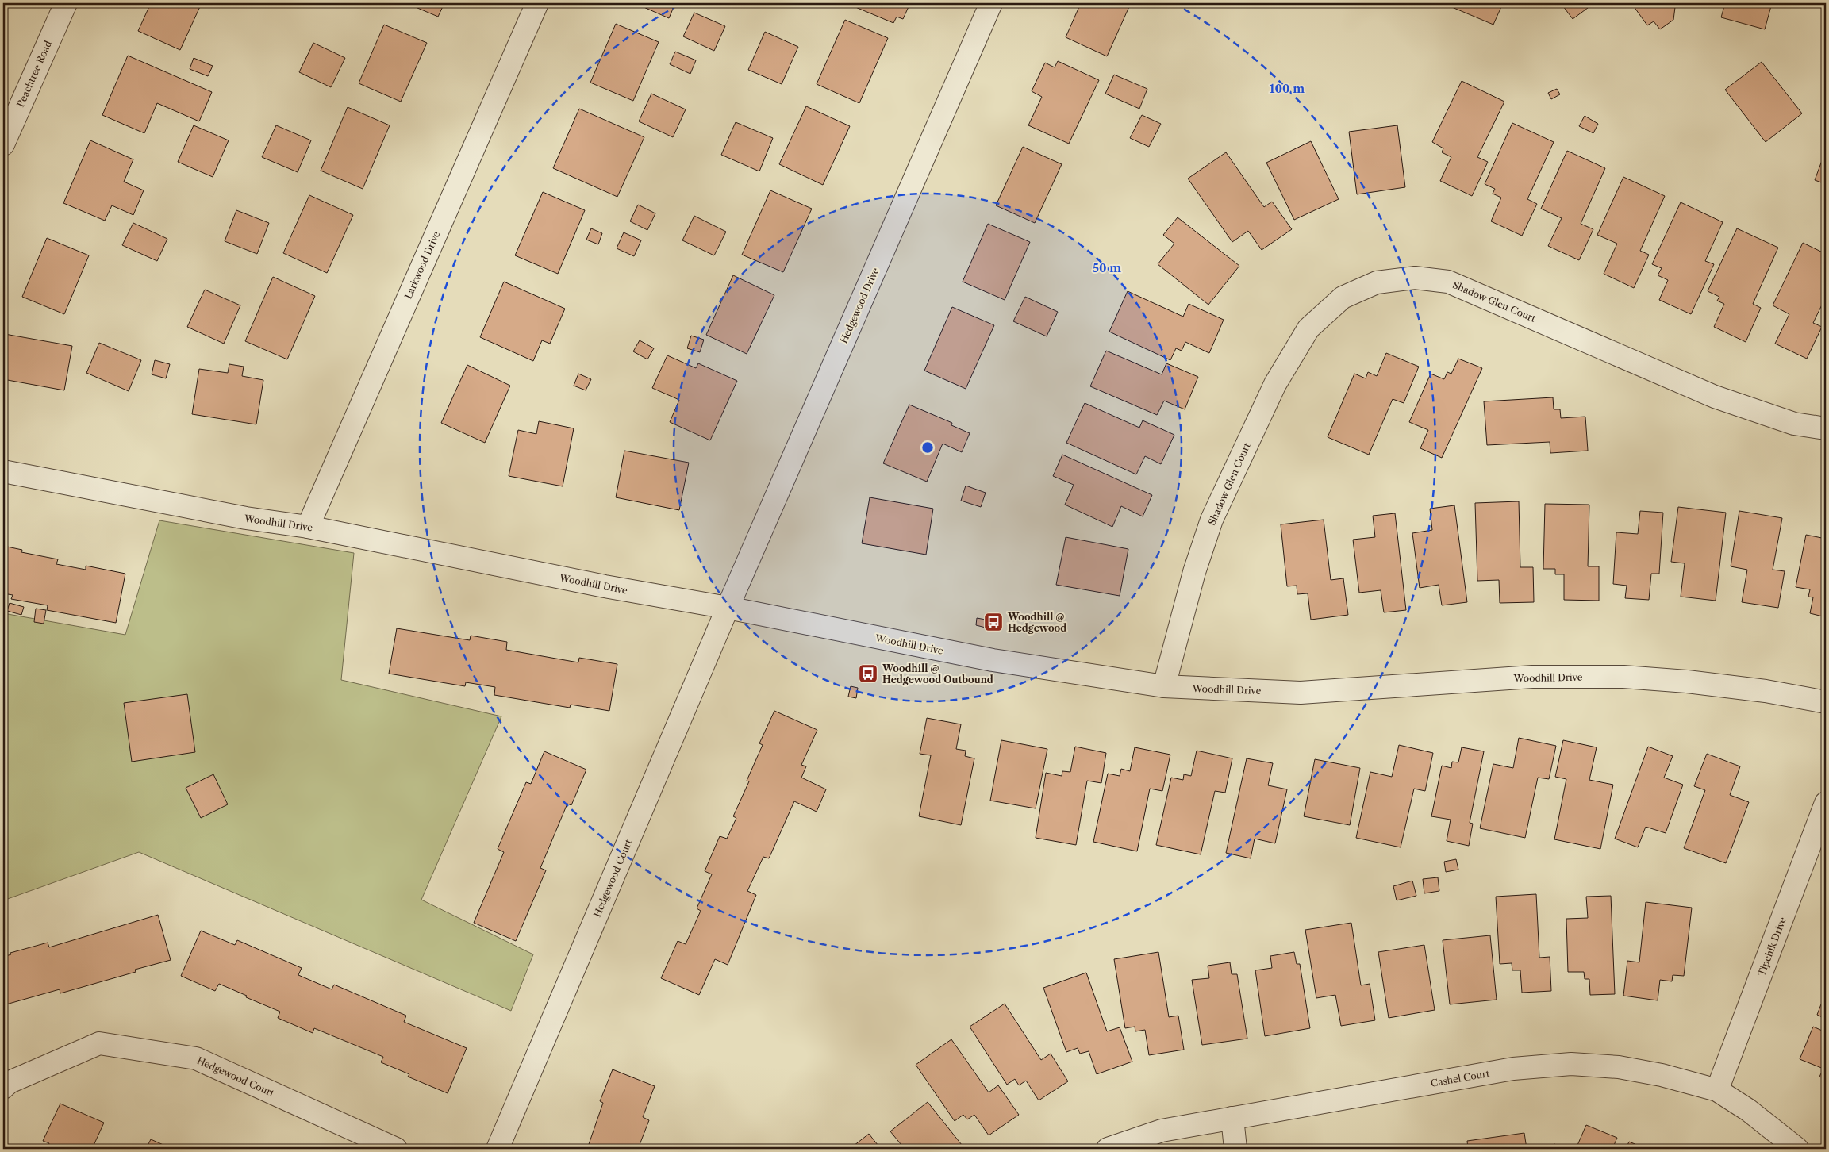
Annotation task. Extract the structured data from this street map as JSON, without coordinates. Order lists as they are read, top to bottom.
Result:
{
  "streets": {
    "street": [
      "Peachtree Road",
      "Larkwood Drive",
      "Shadow Glen Court",
      "Hedgewood Drive",
      "Woodhill Drive",
      "Hedgewood Court",
      "Tipchik Drive",
      "Cashel Court"
    ]
  },
  "crossings": [
    ["Larkwood Drive", "Woodhill Drive"],
    ["Shadow Glen Court", "Woodhill Drive"],
    ["Hedgewood Drive", "Woodhill Drive"],
    ["Hedgewood Drive", "Hedgewood Court"],
    ["Woodhill Drive", "Hedgewood Court"],
    ["Tipchik Drive", "Cashel Court"]
  ],
  "places": {
    "bus stop": ["Woodhill @ Hedgewood", "Woodhill @ Hedgewood Outbound"]
  },
  "rings": ["100 m", "50 m"]
}
